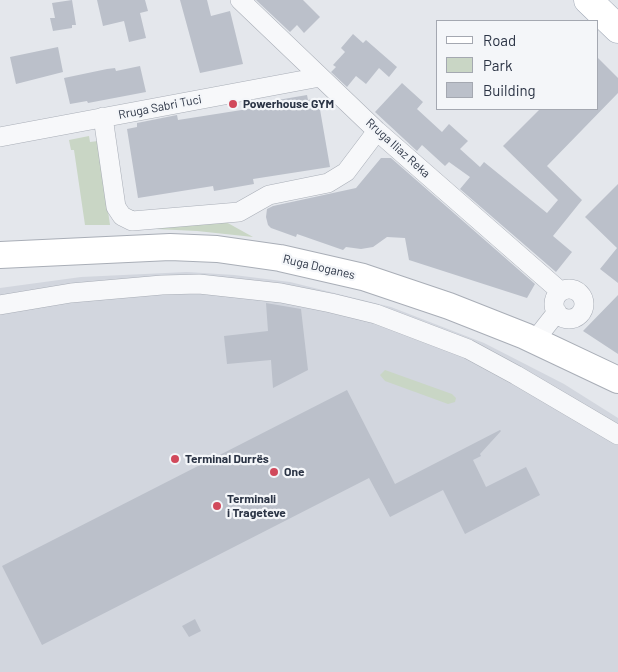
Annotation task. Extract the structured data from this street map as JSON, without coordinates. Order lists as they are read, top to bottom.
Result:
{
  "streets": {
    "main road": ["Ruga Doganes"],
    "street": ["Rruga Sabri Tuci", "Rruga Iliaz Reka"]
  },
  "crossings": [
    ["Rruga Sabri Tuci", "Rruga Iliaz Reka"]
  ],
  "places": [
    "Powerhouse GYM",
    "Terminal Durrës",
    "One",
    "Terminali i Trageteve"
  ],
  "legend": ["Road", "Park", "Building"]
}
